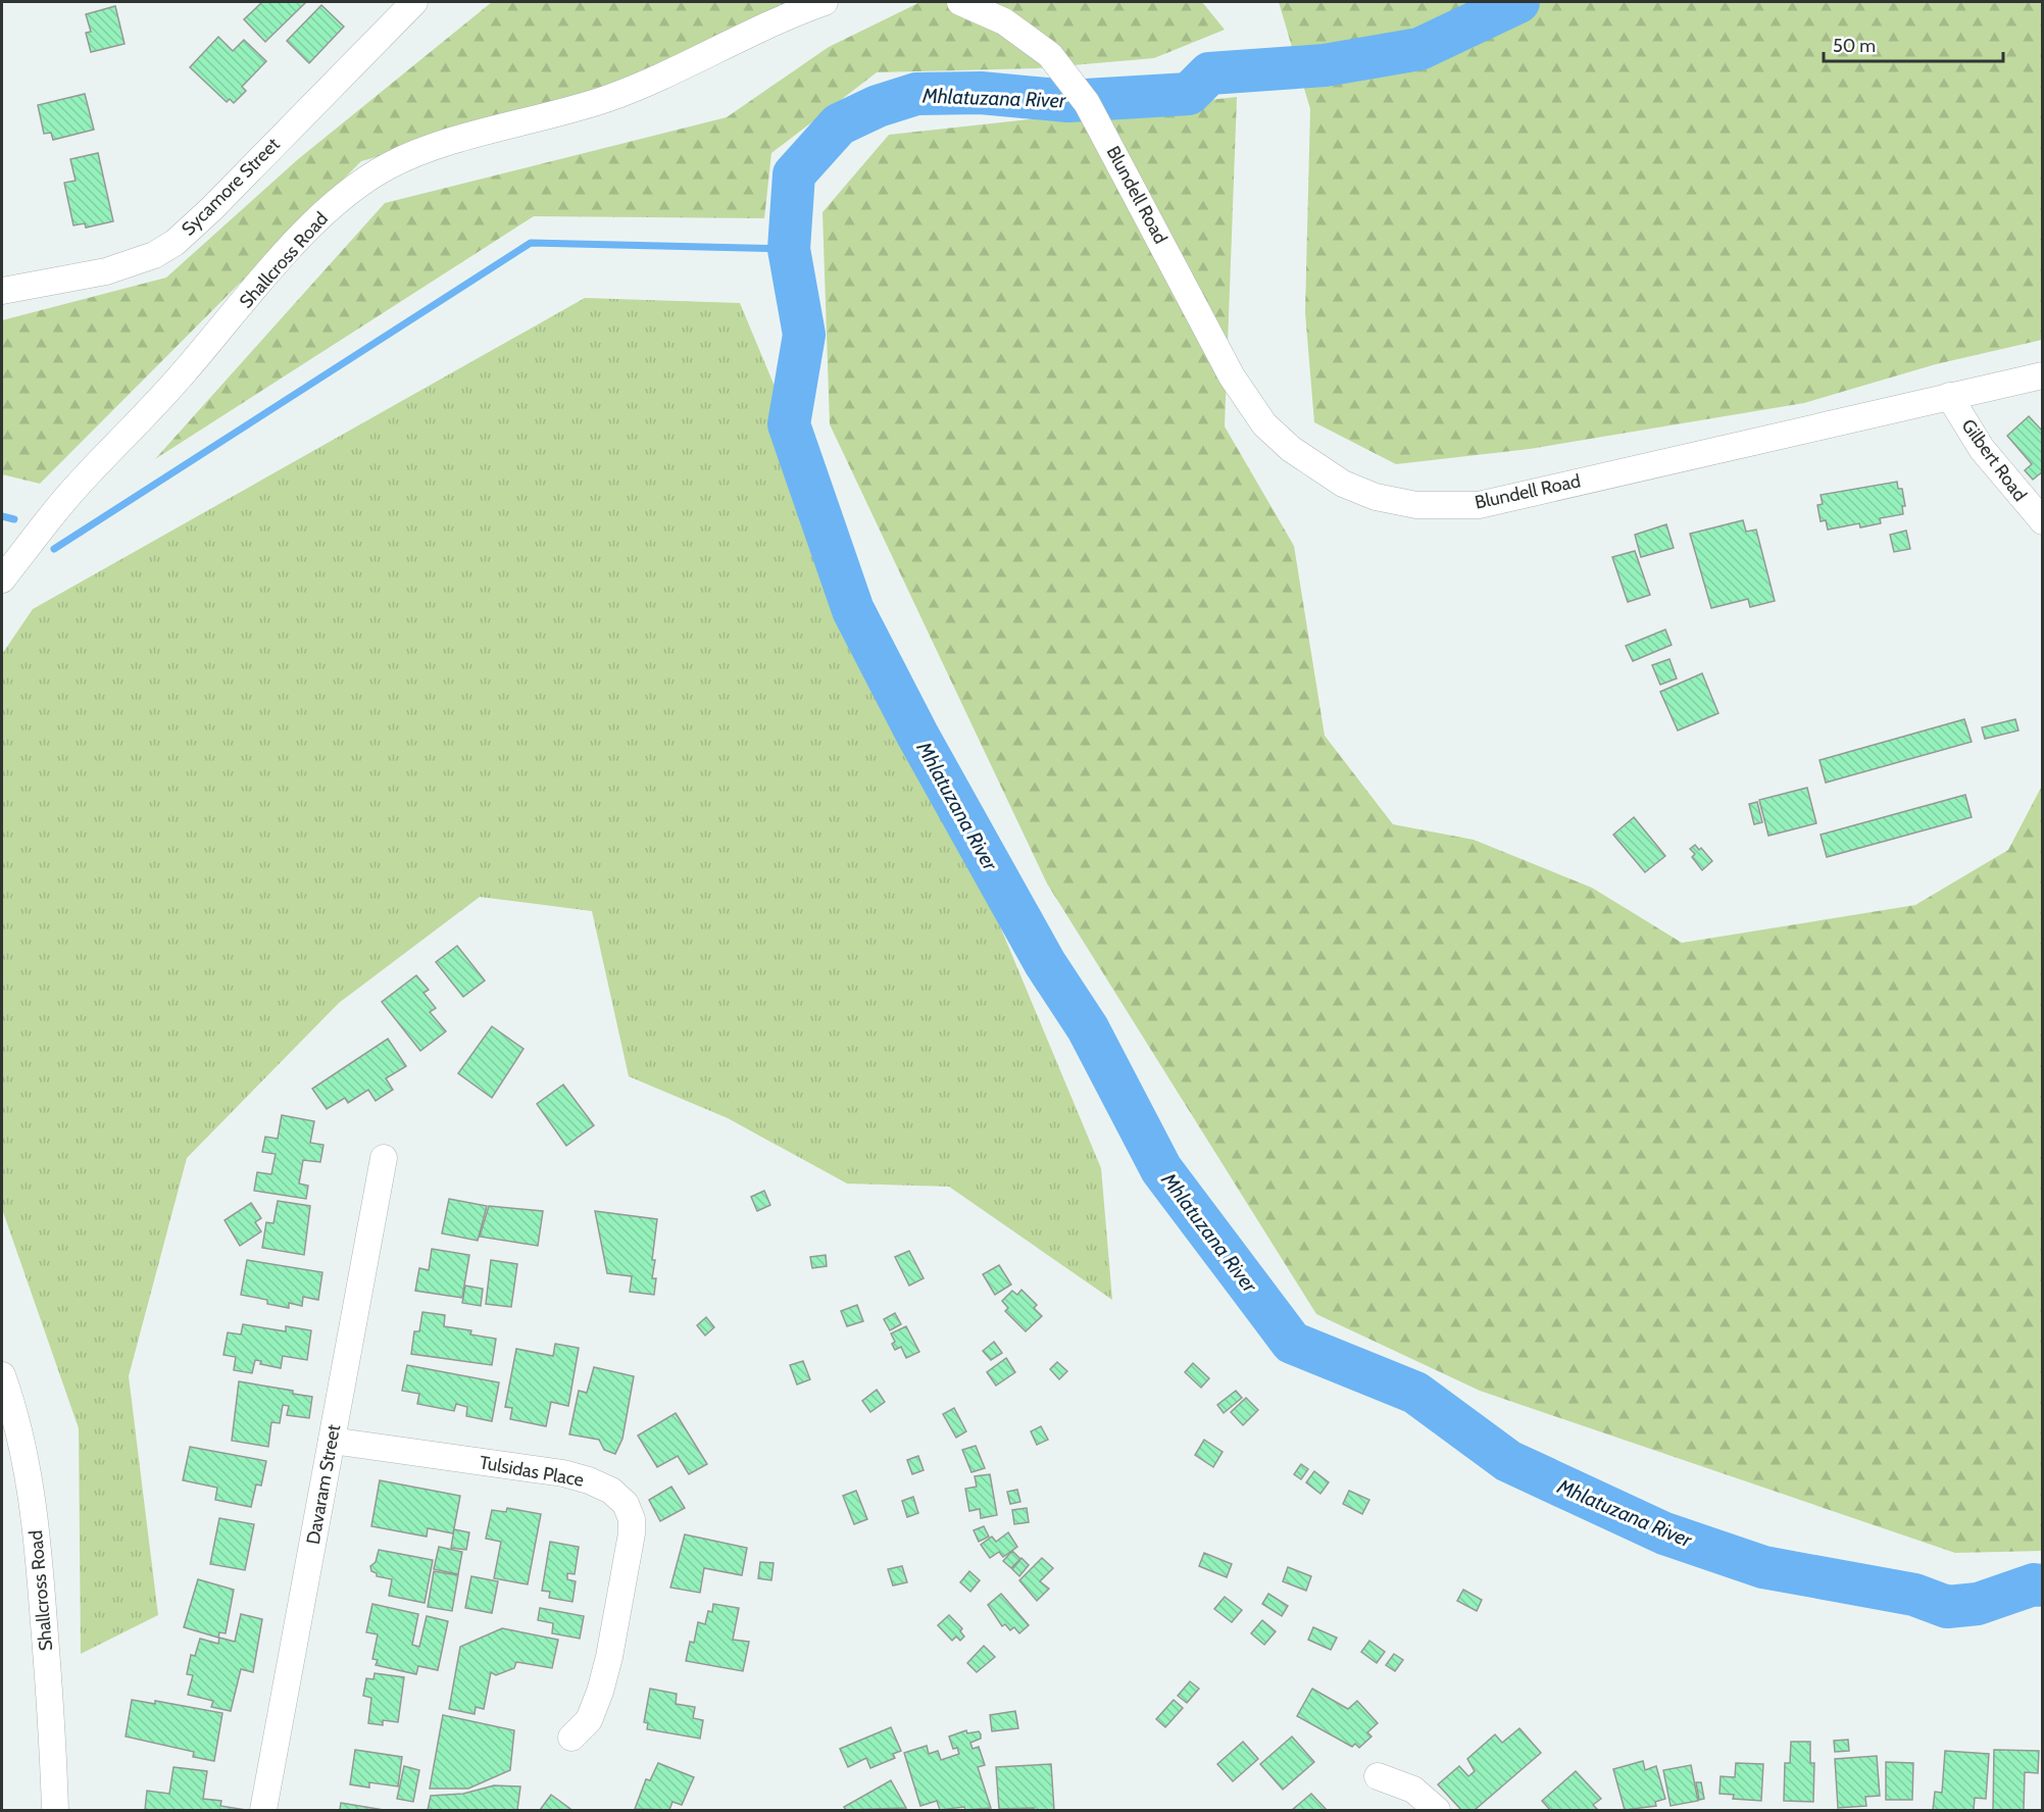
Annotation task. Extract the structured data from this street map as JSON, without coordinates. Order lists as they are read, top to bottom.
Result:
{
  "streets": {
    "street": [
      "Sycamore Street",
      "Blundell Road",
      "Shallcross Road",
      "Gilbert Road",
      "Tulsidas Place",
      "Davaram Street"
    ]
  },
  "crossings": [
    ["Blundell Road", "Gilbert Road"],
    ["Tulsidas Place", "Davaram Street"]
  ],
  "water": ["Mhlatuzana River"],
  "scale_bar": "50 m"
}
